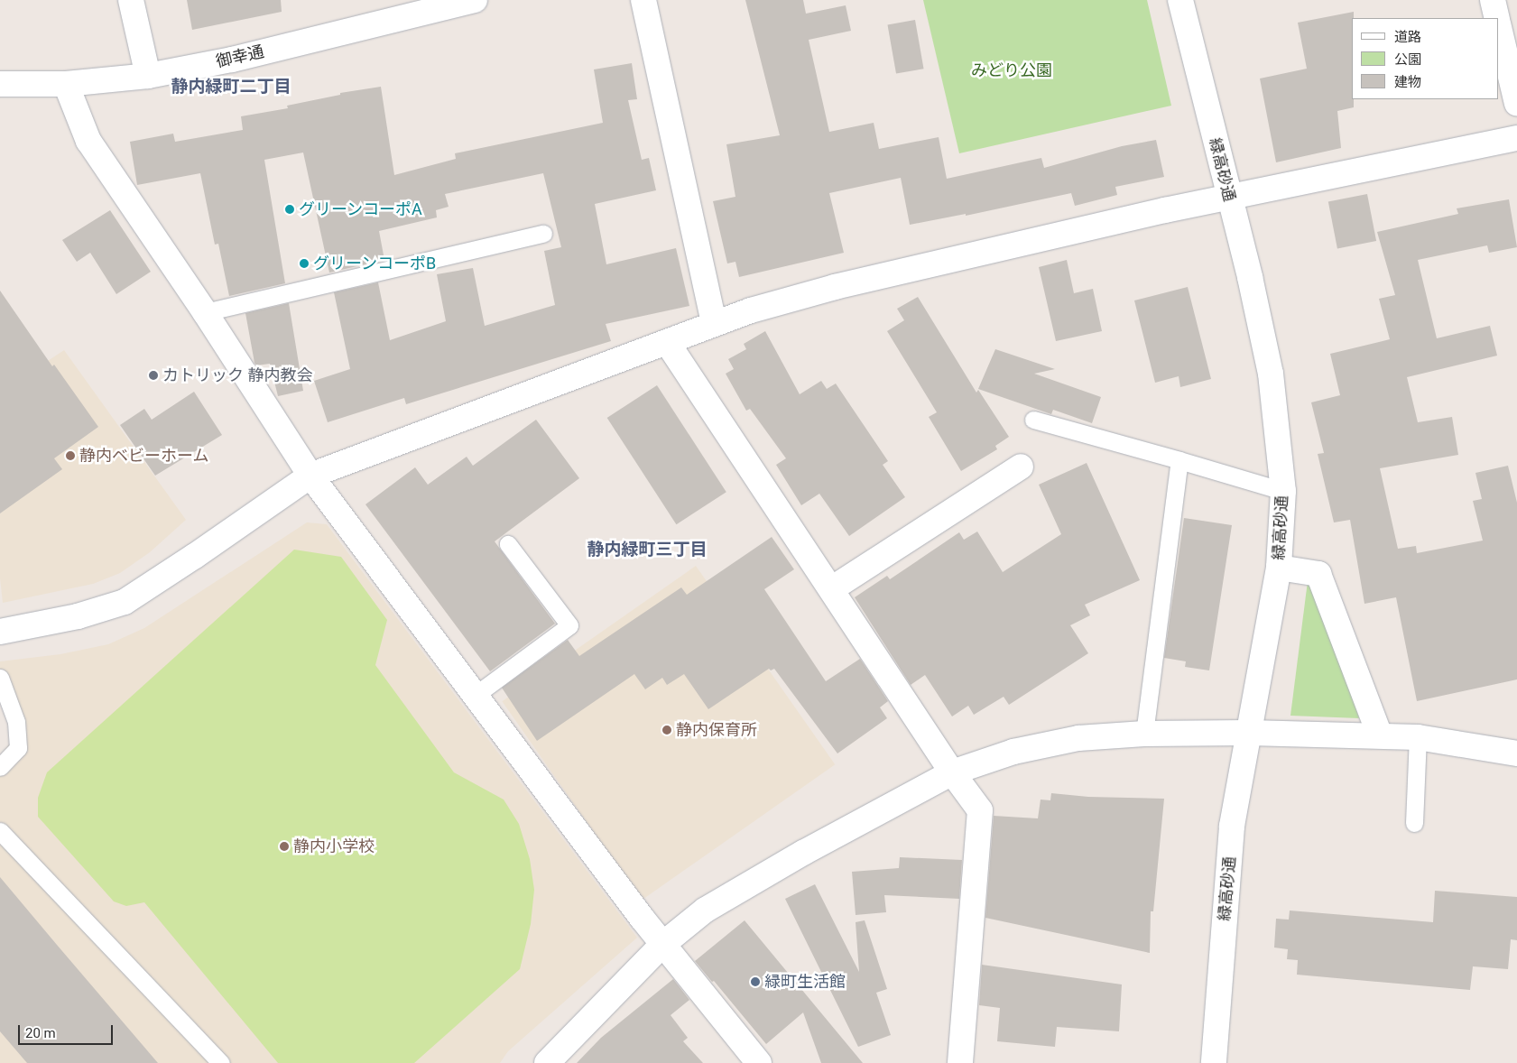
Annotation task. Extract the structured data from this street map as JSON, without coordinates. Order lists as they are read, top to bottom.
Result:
{
  "streets": {
    "street": ["御幸通", "緑高砂通"]
  },
  "districts": ["静内緑町二丁目", "静内緑町三丁目"],
  "parks": ["みどり公園"],
  "places": [
    "グリーンコーポA",
    "グリーンコーポB",
    "カトリック 静内教会",
    "静内ベビーホーム",
    "静内保育所",
    "静内小学校",
    "緑町生活館"
  ],
  "legend": ["道路", "公園", "建物"],
  "scale_bar": "20 m"
}
